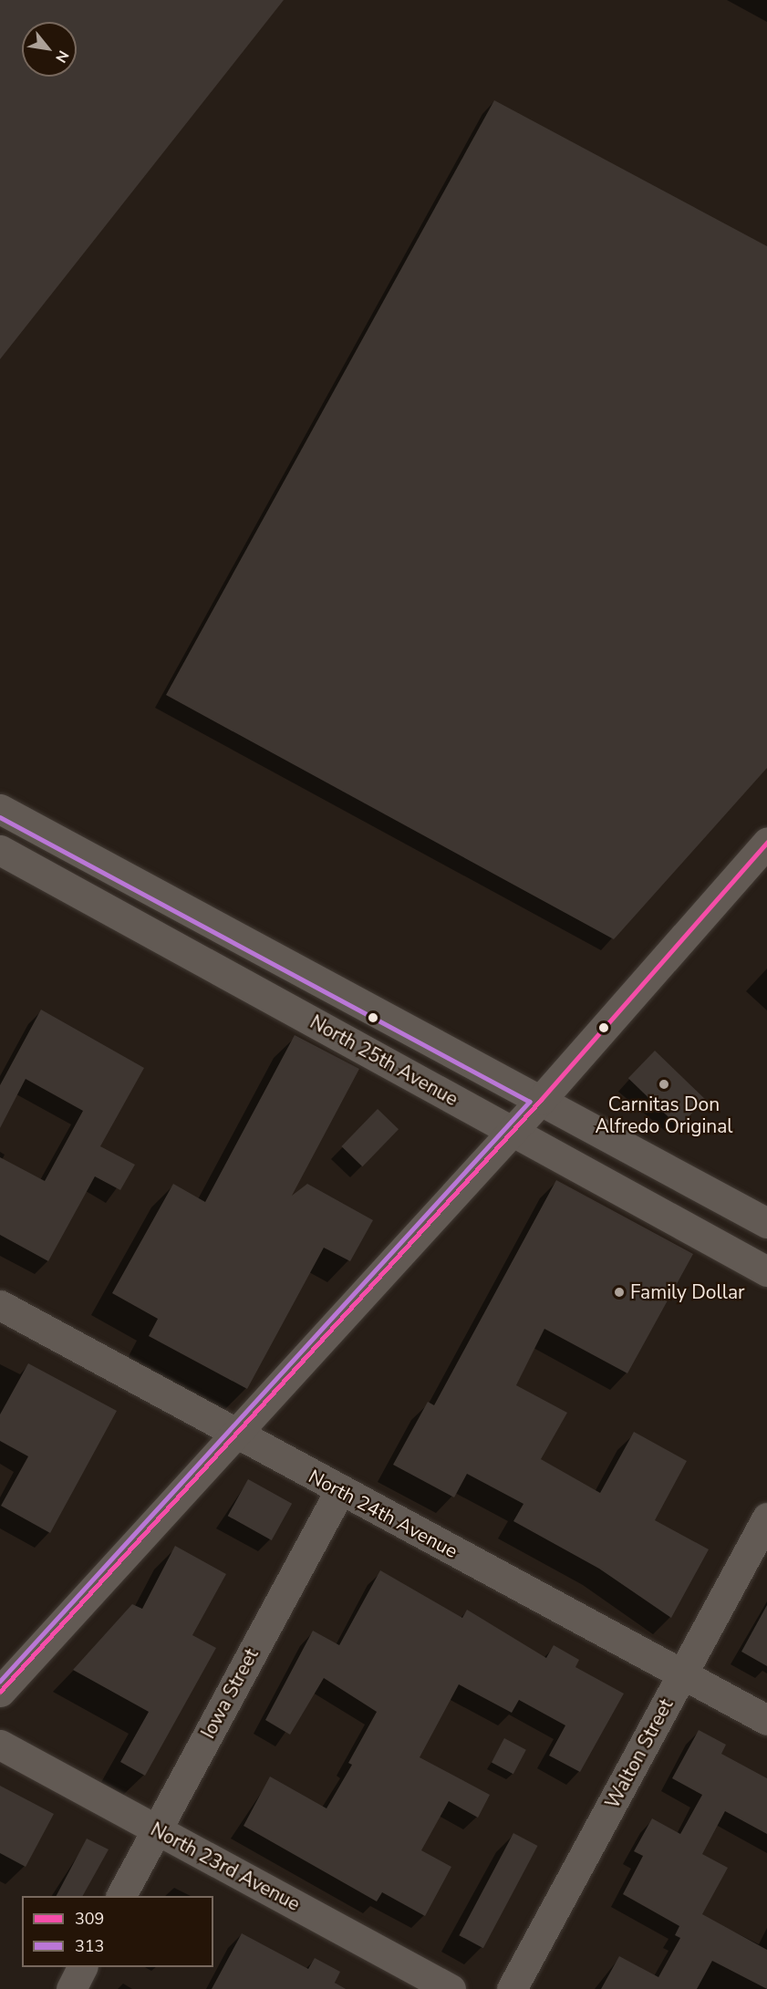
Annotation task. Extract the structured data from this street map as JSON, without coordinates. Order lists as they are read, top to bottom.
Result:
{
  "streets": {
    "main road": [
      "North 25th Avenue",
      "North 24th Avenue",
      "Iowa Street",
      "Walton Street",
      "North 23rd Avenue"
    ]
  },
  "crossings": [
    ["North 24th Avenue", "Iowa Street"],
    ["North 24th Avenue", "Walton Street"],
    ["Iowa Street", "North 23rd Avenue"]
  ],
  "places": ["Carnitas Don Alfredo Original", "Family Dollar"],
  "lines": ["transit line 313", "transit line 309"],
  "legend": ["309", "313"],
  "north": "bottom right"
}
